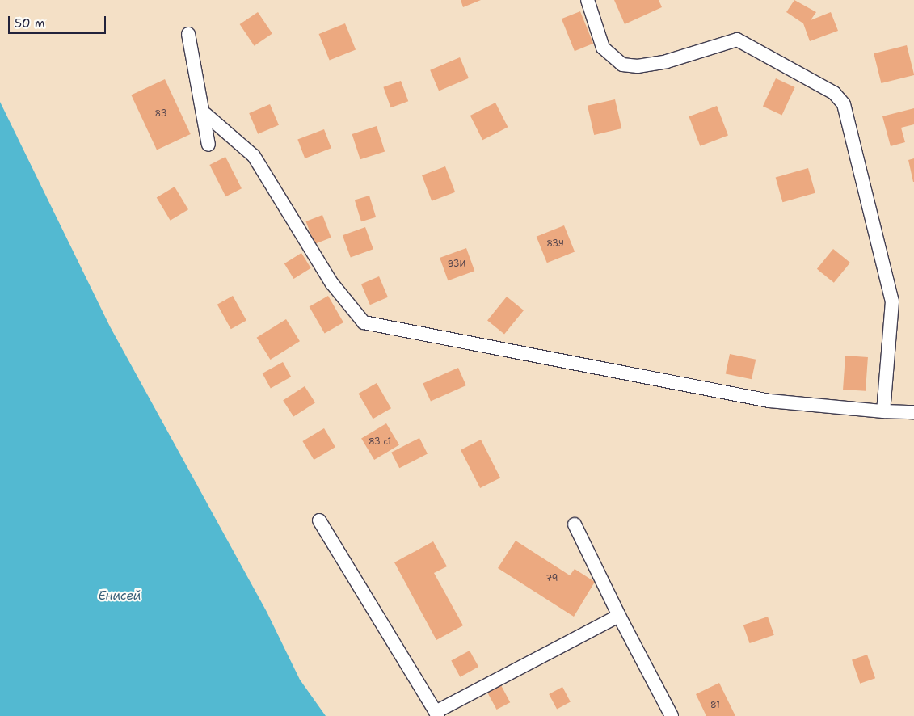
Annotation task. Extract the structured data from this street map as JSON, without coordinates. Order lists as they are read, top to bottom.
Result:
{
  "water": ["Енисей"],
  "house_numbers": [
    "83",
    "83У",
    "83И",
    "83 с1",
    "79",
    "81"
  ],
  "scale_bar": "50 m"
}
